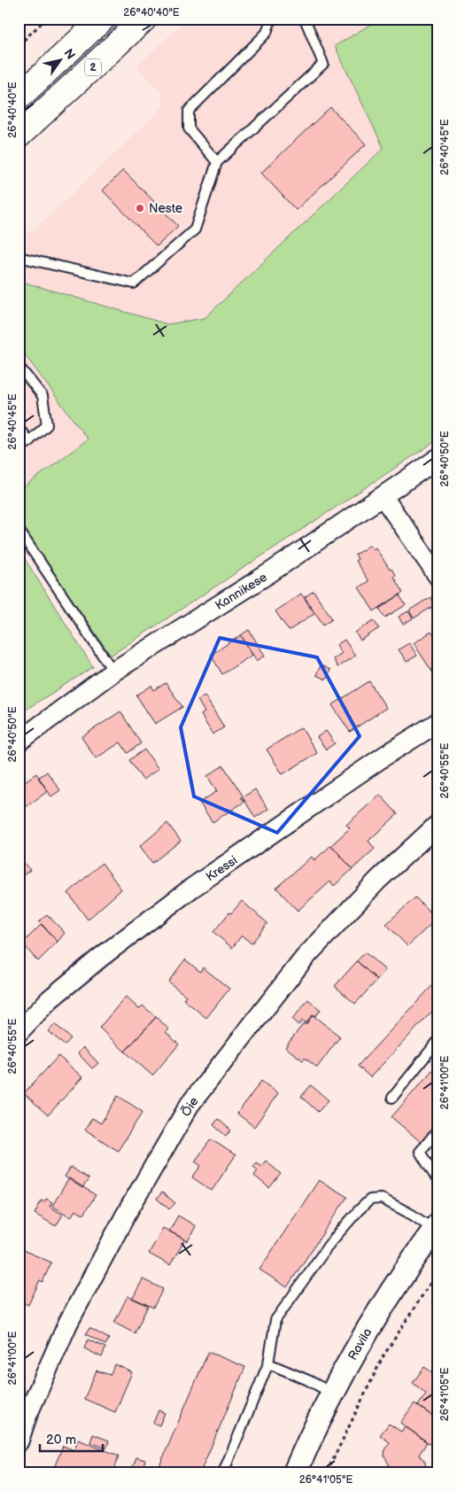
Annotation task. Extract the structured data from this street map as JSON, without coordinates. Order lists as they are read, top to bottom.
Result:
{
  "streets": {
    "highway": ["2"],
    "street": [
      "Kannikese",
      "Kressi",
      "Õie",
      "Ravila"
    ]
  },
  "places": ["Neste"],
  "scale_bar": "20 m",
  "north": "top right",
  "coordinates": [
    "26°40'40\"E",
    "26°40'45\"E",
    "26°40'50\"E",
    "26°40'55\"E",
    "26°41'00\"E",
    "26°41'05\"E"
  ]
}
